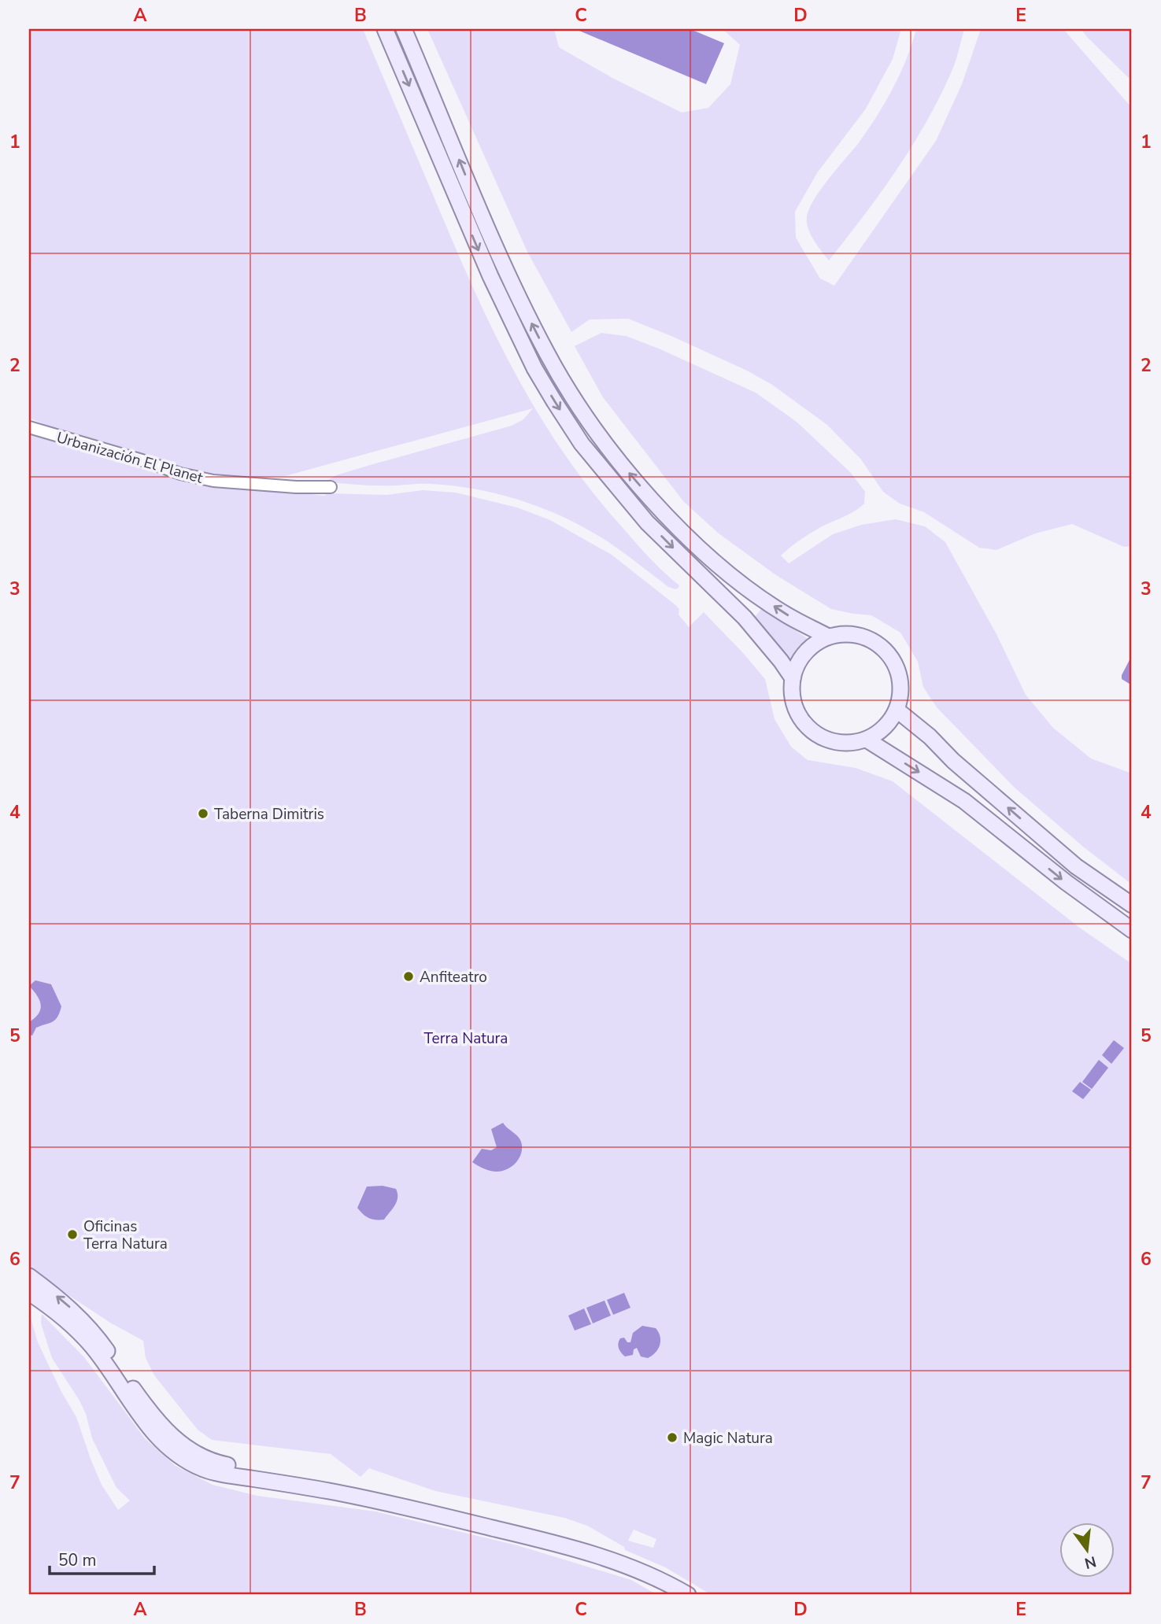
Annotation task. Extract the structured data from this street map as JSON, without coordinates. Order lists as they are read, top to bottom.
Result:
{
  "streets": {
    "street": ["Urbanización El Planet"]
  },
  "parks": ["Terra Natura"],
  "places": [
    "Taberna Dimitris",
    "Anfiteatro",
    "Oficinas Terra Natura",
    "Magic Natura"
  ],
  "scale_bar": "50 m",
  "north": "bottom",
  "grid": {
    "columns": [
      "A",
      "B",
      "C",
      "D",
      "E"
    ],
    "rows": [
      "1",
      "2",
      "3",
      "4",
      "5",
      "6",
      "7"
    ]
  }
}
